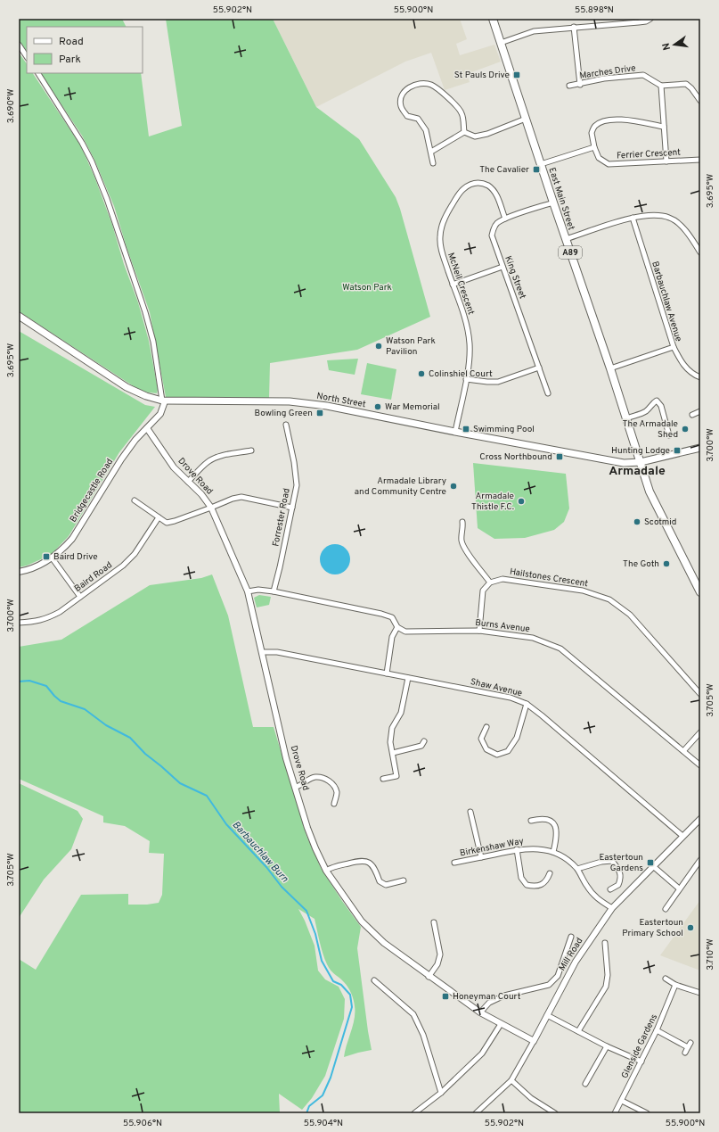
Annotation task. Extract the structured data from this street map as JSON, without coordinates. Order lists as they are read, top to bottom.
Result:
{
  "streets": {
    "main road": ["East Main Street", "A89", "North Street"],
    "street": [
      "Marches Drive",
      "Ferrier Crescent",
      "King Street",
      "McNeil Crescent",
      "Barbauchlaw Avenue",
      "Drove Road",
      "Bridgecastle Road",
      "Forrester Road",
      "Baird Road",
      "Hailstones Crescent",
      "Burns Avenue",
      "Shaw Avenue",
      "Birkenshaw Way",
      "Mill Road",
      "Glenside Gardens"
    ]
  },
  "crossings": [
    ["East Main Street", "A89"],
    ["East Main Street", "King Street"],
    ["East Main Street", "Barbauchlaw Avenue"],
    ["East Main Street", "North Street"],
    ["A89", "North Street"],
    ["King Street", "McNeil Crescent"],
    ["McNeil Crescent", "North Street"],
    ["North Street", "Bridgecastle Road"],
    ["Drove Road", "Bridgecastle Road"],
    ["Drove Road", "Shaw Avenue"],
    ["Drove Road", "Mill Road"],
    ["Shaw Avenue", "Mill Road"],
    ["Birkenshaw Way", "Mill Road"]
  ],
  "districts": ["Armadale"],
  "water": ["Barbauchlaw Burn"],
  "parks": ["Watson Park"],
  "places": {
    "transit": [
      "St Pauls Drive",
      "The Cavalier",
      "Bowling Green",
      "Swimming Pool",
      "Hunting Lodge",
      "Cross Northbound",
      "Baird Drive",
      "Eastertoun Gardens",
      "Honeyman Court"
    ],
    "other": [
      "Watson Park Pavilion",
      "Colinshiel Court",
      "War Memorial",
      "The Armadale Shed",
      "Armadale Library and Community Centre",
      "Armadale Thistle F.C.",
      "Scotmid",
      "The Goth",
      "Eastertoun Primary School"
    ]
  },
  "legend": ["Road", "Park"],
  "north": "left",
  "coordinates": [
    "55.902°N",
    "55.900°N",
    "55.898°N",
    "3.690°W",
    "3.695°W",
    "3.700°W",
    "3.705°W",
    "3.710°W",
    "55.906°N",
    "55.904°N"
  ]
}
